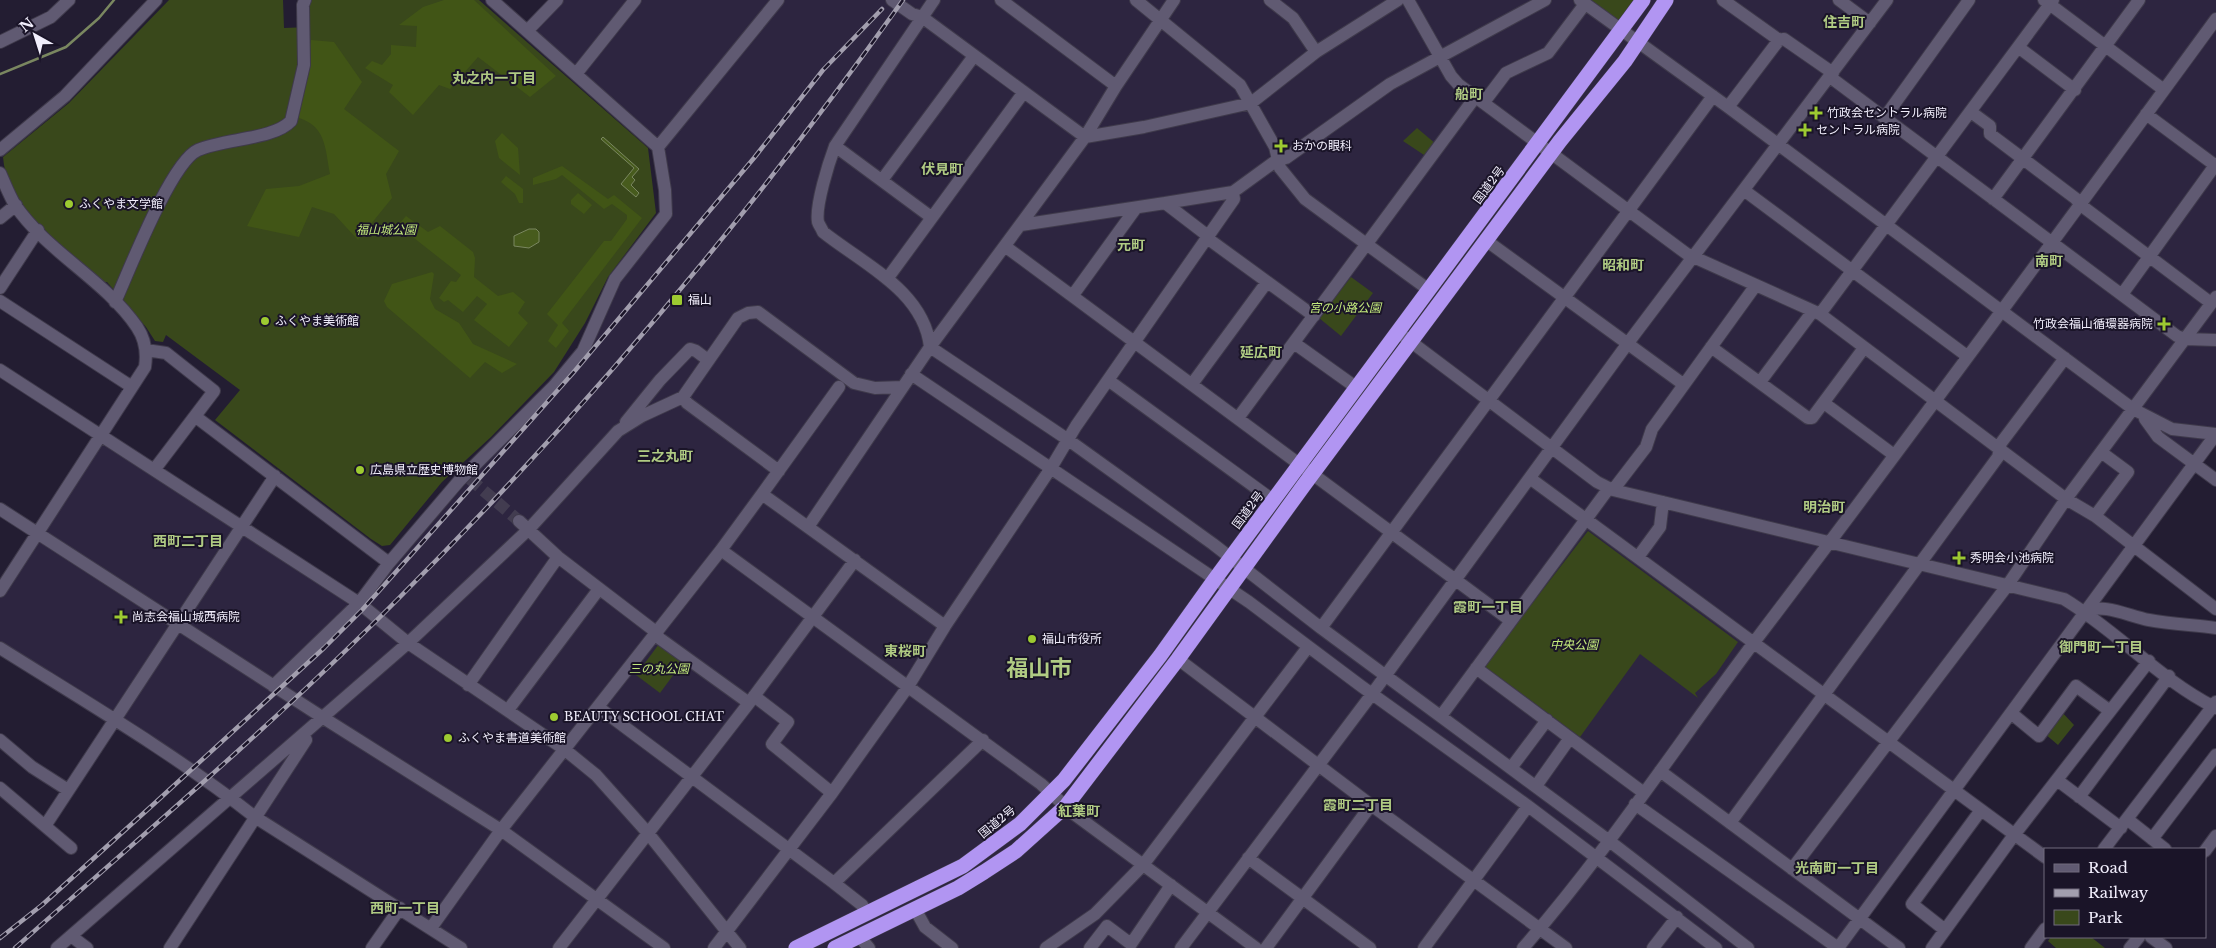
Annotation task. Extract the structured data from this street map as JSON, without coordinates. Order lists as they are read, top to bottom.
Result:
{
  "streets": {
    "highway": ["国道2号"]
  },
  "districts": [
    "住吉町",
    "丸之内一丁目",
    "船町",
    "伏見町",
    "元町",
    "南町",
    "昭和町",
    "延広町",
    "三之丸町",
    "明治町",
    "西町二丁目",
    "霞町一丁目",
    "御門町一丁目",
    "東桜町",
    "福山市",
    "霞町二丁目",
    "紅葉町",
    "光南町一丁目",
    "西町一丁目"
  ],
  "parks": [
    "福山城公園",
    "宮の小路公園",
    "中央公園",
    "三の丸公園"
  ],
  "places": {
    "health": [
      "竹政会セントラル病院",
      "セントラル病院",
      "おかの眼科",
      "竹政会福山循環器病院",
      "秀明会小池病院",
      "尚志会福山城西病院"
    ],
    "other": [
      "ふくやま文学館",
      "ふくやま美術館",
      "広島県立歴史博物館",
      "福山市役所",
      "BEAUTY SCHOOL CHAT",
      "ふくやま書道美術館"
    ],
    "transit": ["福山"]
  },
  "legend": ["Road", "Railway", "Park"],
  "north": "top left"
}
